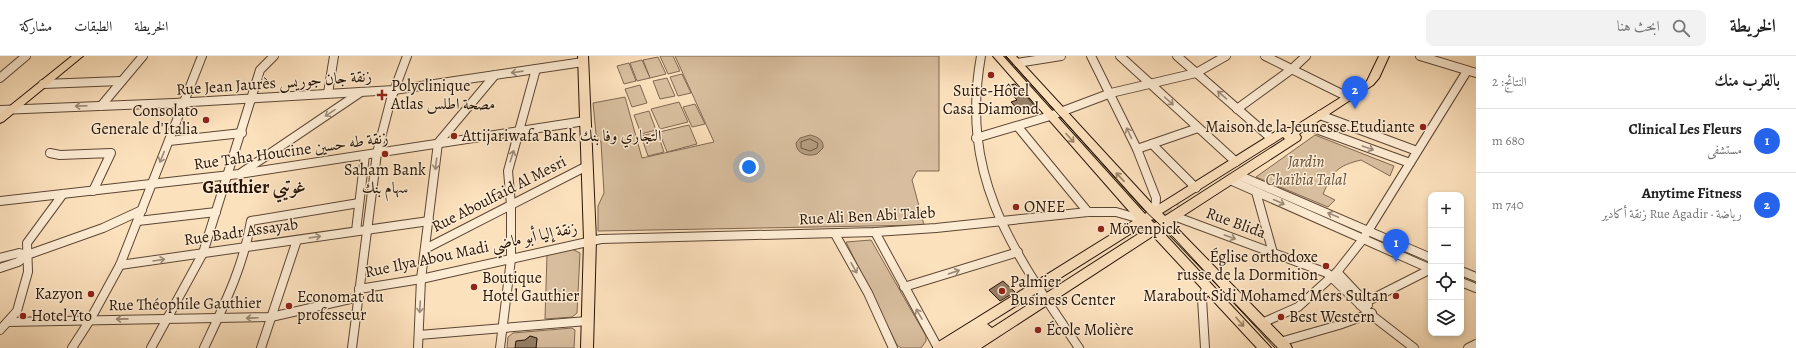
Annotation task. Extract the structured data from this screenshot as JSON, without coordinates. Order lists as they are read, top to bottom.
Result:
{
  "streets": {
    "street": [
      "Rue Jean Jaurès زنقة جان جوريس",
      "Rue Taha Houcine زنقة طه حسين",
      "Rue Aboulfaid Al Mesri",
      "Rue Ali Ben Abi Taleb",
      "Rue Blida",
      "Rue Badr Assayab",
      "Rue Ilya Abou Madi زنقة إليا أبو ماضي",
      "Rue Théophile Gauthier"
    ]
  },
  "crossings": [
    ["Rue Ali Ben Abi Taleb", "Rue Ilya Abou Madi زنقة إليا أبو ماضي"],
    ["Rue Ilya Abou Madi زنقة إليا أبو ماضي", "Rue Théophile Gauthier"]
  ],
  "one_way": ["Rue Théophile Gauthier"],
  "districts": ["Gauthier غوتيي"],
  "parks": ["Jardin Chaïbia Talal"],
  "places": {
    "other": [
      "Suite-Hôtel Casa Diamond",
      "Consolato Generale d'Italia",
      "Maison de la Jeunesse Etudiante",
      "Attijariwafa Bank التجاري وفا بنك",
      "Saham Bank سهام بنك",
      "ONEE",
      "Mövenpick",
      "Église orthodoxe russe de la Dormition",
      "Boutique Hotel Gauthier",
      "Palmier Business Center",
      "Kazyon",
      "Marabout Sidi Mohamed Mers Sultan",
      "Economat du professeur",
      "Hotel Yto",
      "Best Western",
      "École Molière"
    ],
    "health": ["Polyclinique Atlas مصحة اطلس"]
  },
  "page": {
    "header": "الخريطة",
    "search": "ابحث هنا",
    "nav": ["الخريطة", "الطبقات", "مشاركة"],
    "heading": ["بالقرب منك", "النتائج: 2"],
    "pins": ["2", "1"],
    "list": [
      {
        "mark": "1",
        "name": "Clinical Les Fleurs",
        "note": "مستشفى",
        "value": "680 m"
      },
      {
        "mark": "2",
        "name": "Anytime Fitness",
        "note": "رياضة · Rue Agadir زنقة أكادير",
        "value": "740 m"
      }
    ],
    "map_buttons": ["+", "−"]
  }
}
